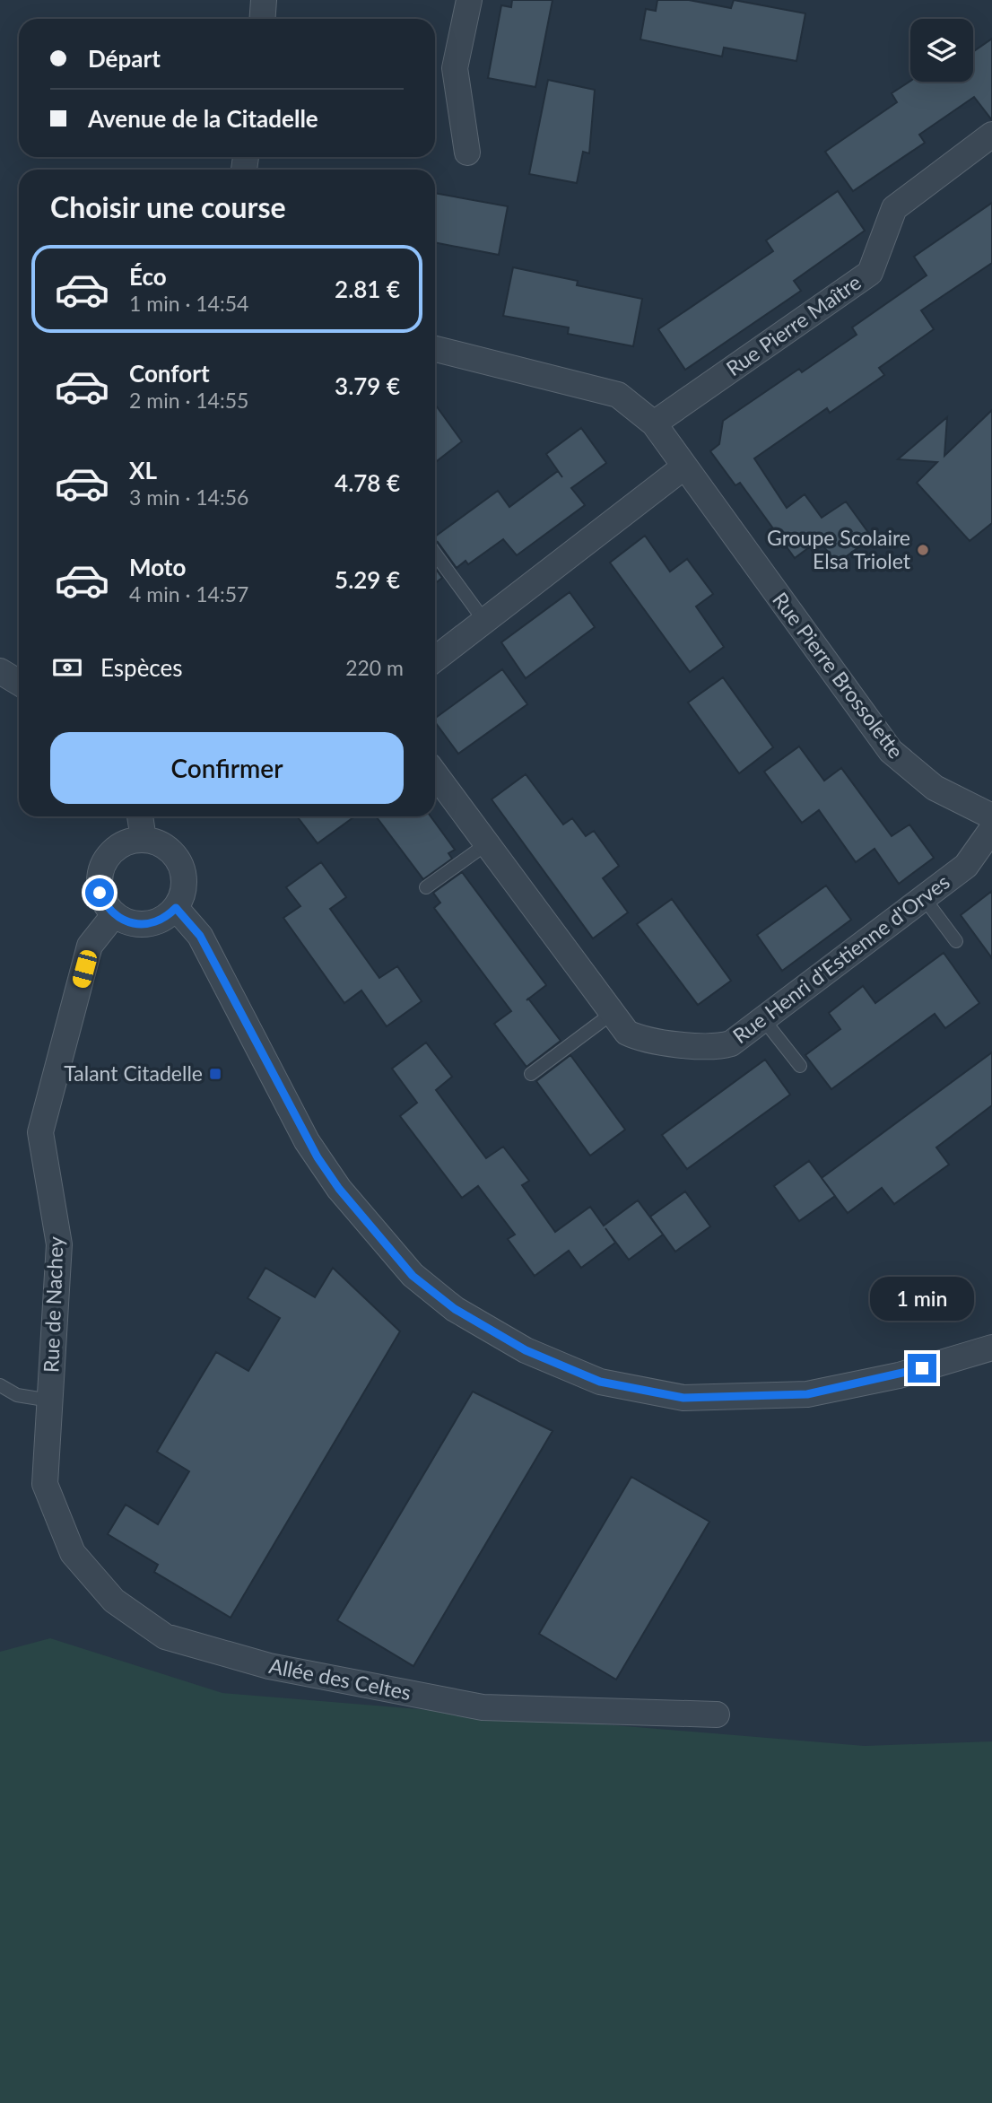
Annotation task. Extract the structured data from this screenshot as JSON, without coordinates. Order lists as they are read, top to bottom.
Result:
{
  "streets": {
    "street": [
      "Rue Pierre Maître",
      "Rue Pierre Brossolette",
      "Rue Henri d'Estienne d'Orves",
      "Rue de Nachey",
      "Allée des Celtes"
    ]
  },
  "crossings": [
    ["Rue Pierre Maître", "Rue Pierre Brossolette"],
    ["Rue de Nachey", "Allée des Celtes"]
  ],
  "places": {
    "other": ["Groupe Scolaire Elsa Triolet"],
    "transit": ["Talant Citadelle"]
  },
  "page": {
    "banner": ["Départ", "Avenue de la Citadelle"],
    "heading": "Choisir une course",
    "list": [
      {
        "name": "Éco",
        "note": "1 min · 14:54",
        "value": "2.81 €"
      },
      {
        "name": "Confort",
        "note": "2 min · 14:55",
        "value": "3.79 €"
      },
      {
        "name": "XL",
        "note": "3 min · 14:56",
        "value": "4.78 €"
      },
      {
        "name": "Moto",
        "note": "4 min · 14:57",
        "value": "5.29 €"
      }
    ],
    "pay": ["Espèces", "220 m"],
    "buttons": "Confirmer",
    "bubble": "1 min"
  }
}
